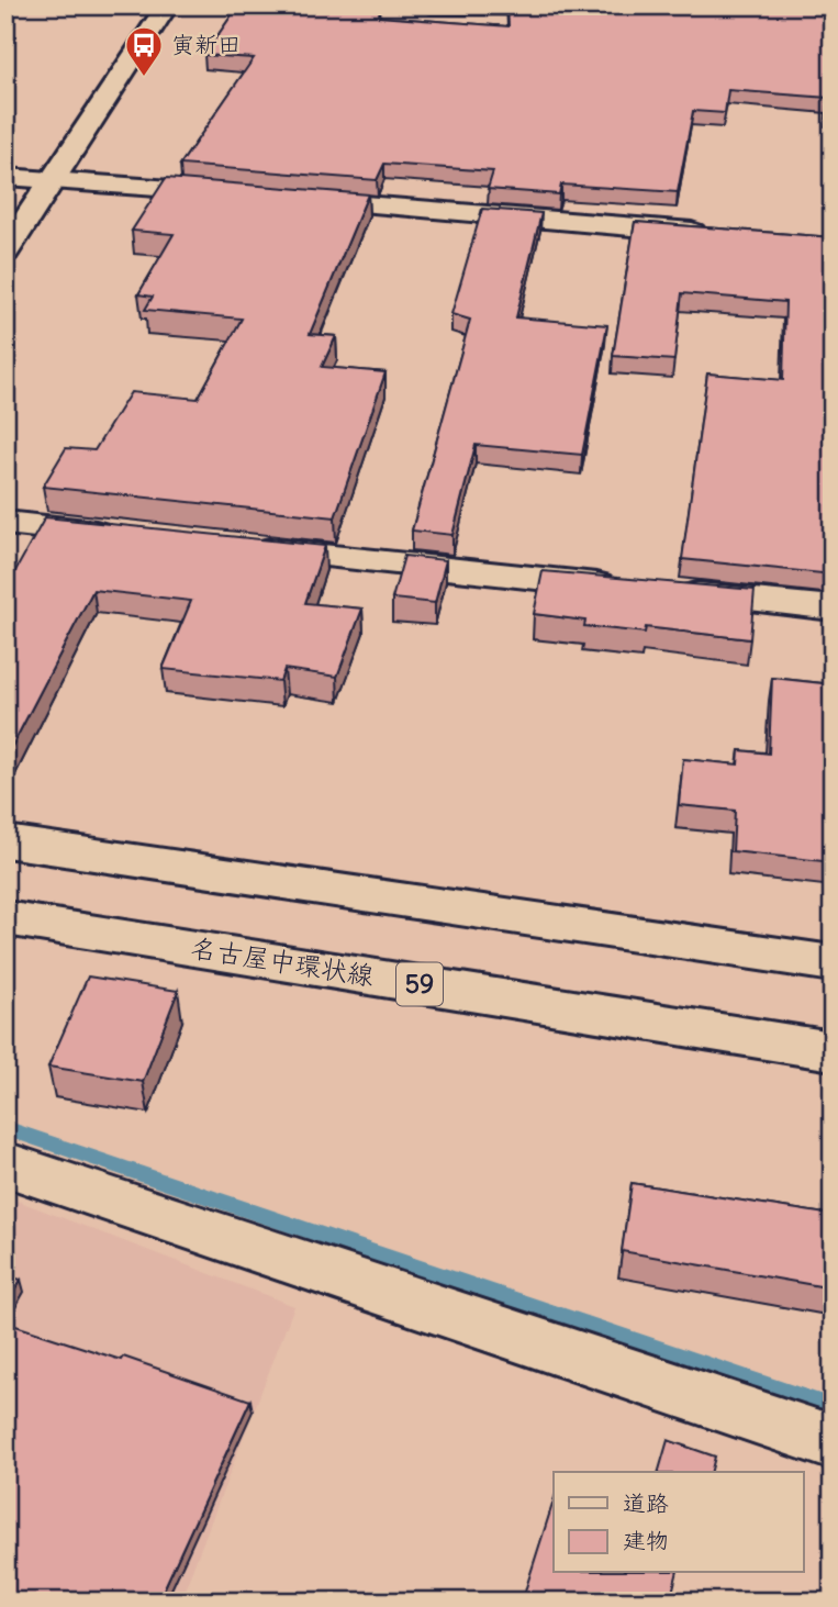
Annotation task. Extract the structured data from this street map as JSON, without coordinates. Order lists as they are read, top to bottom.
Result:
{
  "streets": {
    "street": ["名古屋中環状線", "59"]
  },
  "places": {
    "bus stop": ["寅新田"]
  },
  "legend": ["道路", "建物"]
}
